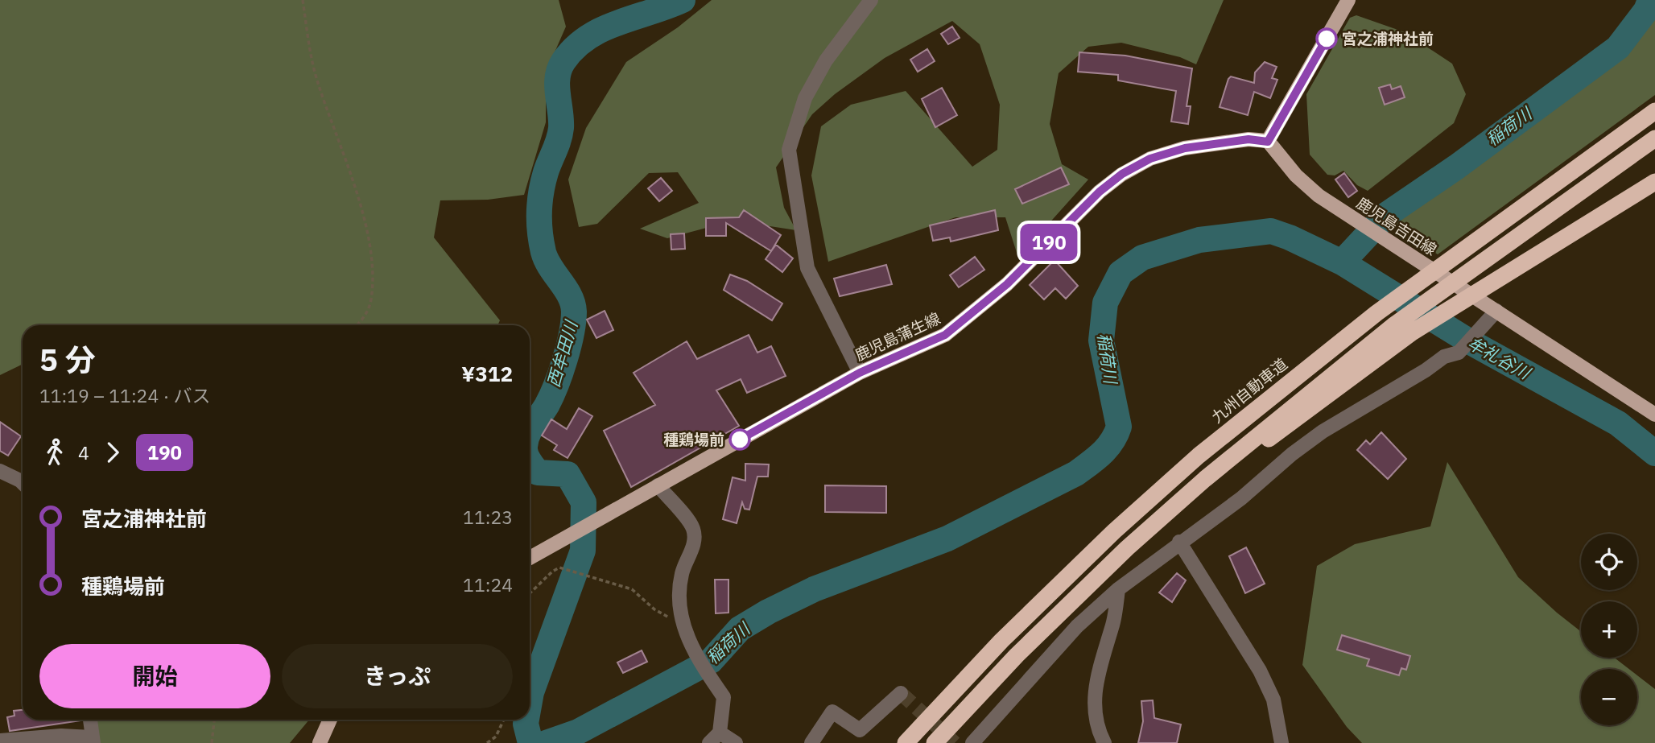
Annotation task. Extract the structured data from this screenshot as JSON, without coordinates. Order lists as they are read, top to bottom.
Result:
{
  "streets": {
    "highway": ["九州自動車道"],
    "main road": ["鹿児島吉田線", "鹿児島蒲生線"]
  },
  "crossings": [
    ["鹿児島吉田線", "鹿児島蒲生線"]
  ],
  "water": ["稲荷川", "西牟田川", "牟礼谷川"],
  "places": ["宮之浦神社前", "種鶏場前"],
  "lines": ["bus line 190"],
  "page": {
    "on_map": "190",
    "heading": ["5 分", "11:19 – 11:24 · バス", "¥312"],
    "legs": ["4", "190"],
    "list": [
      {
        "name": "宮之浦神社前",
        "value": "11:23"
      },
      {
        "name": "種鶏場前",
        "value": "11:24"
      }
    ],
    "map_buttons": ["+", "−"],
    "buttons": ["開始", "きっぷ"]
  }
}
